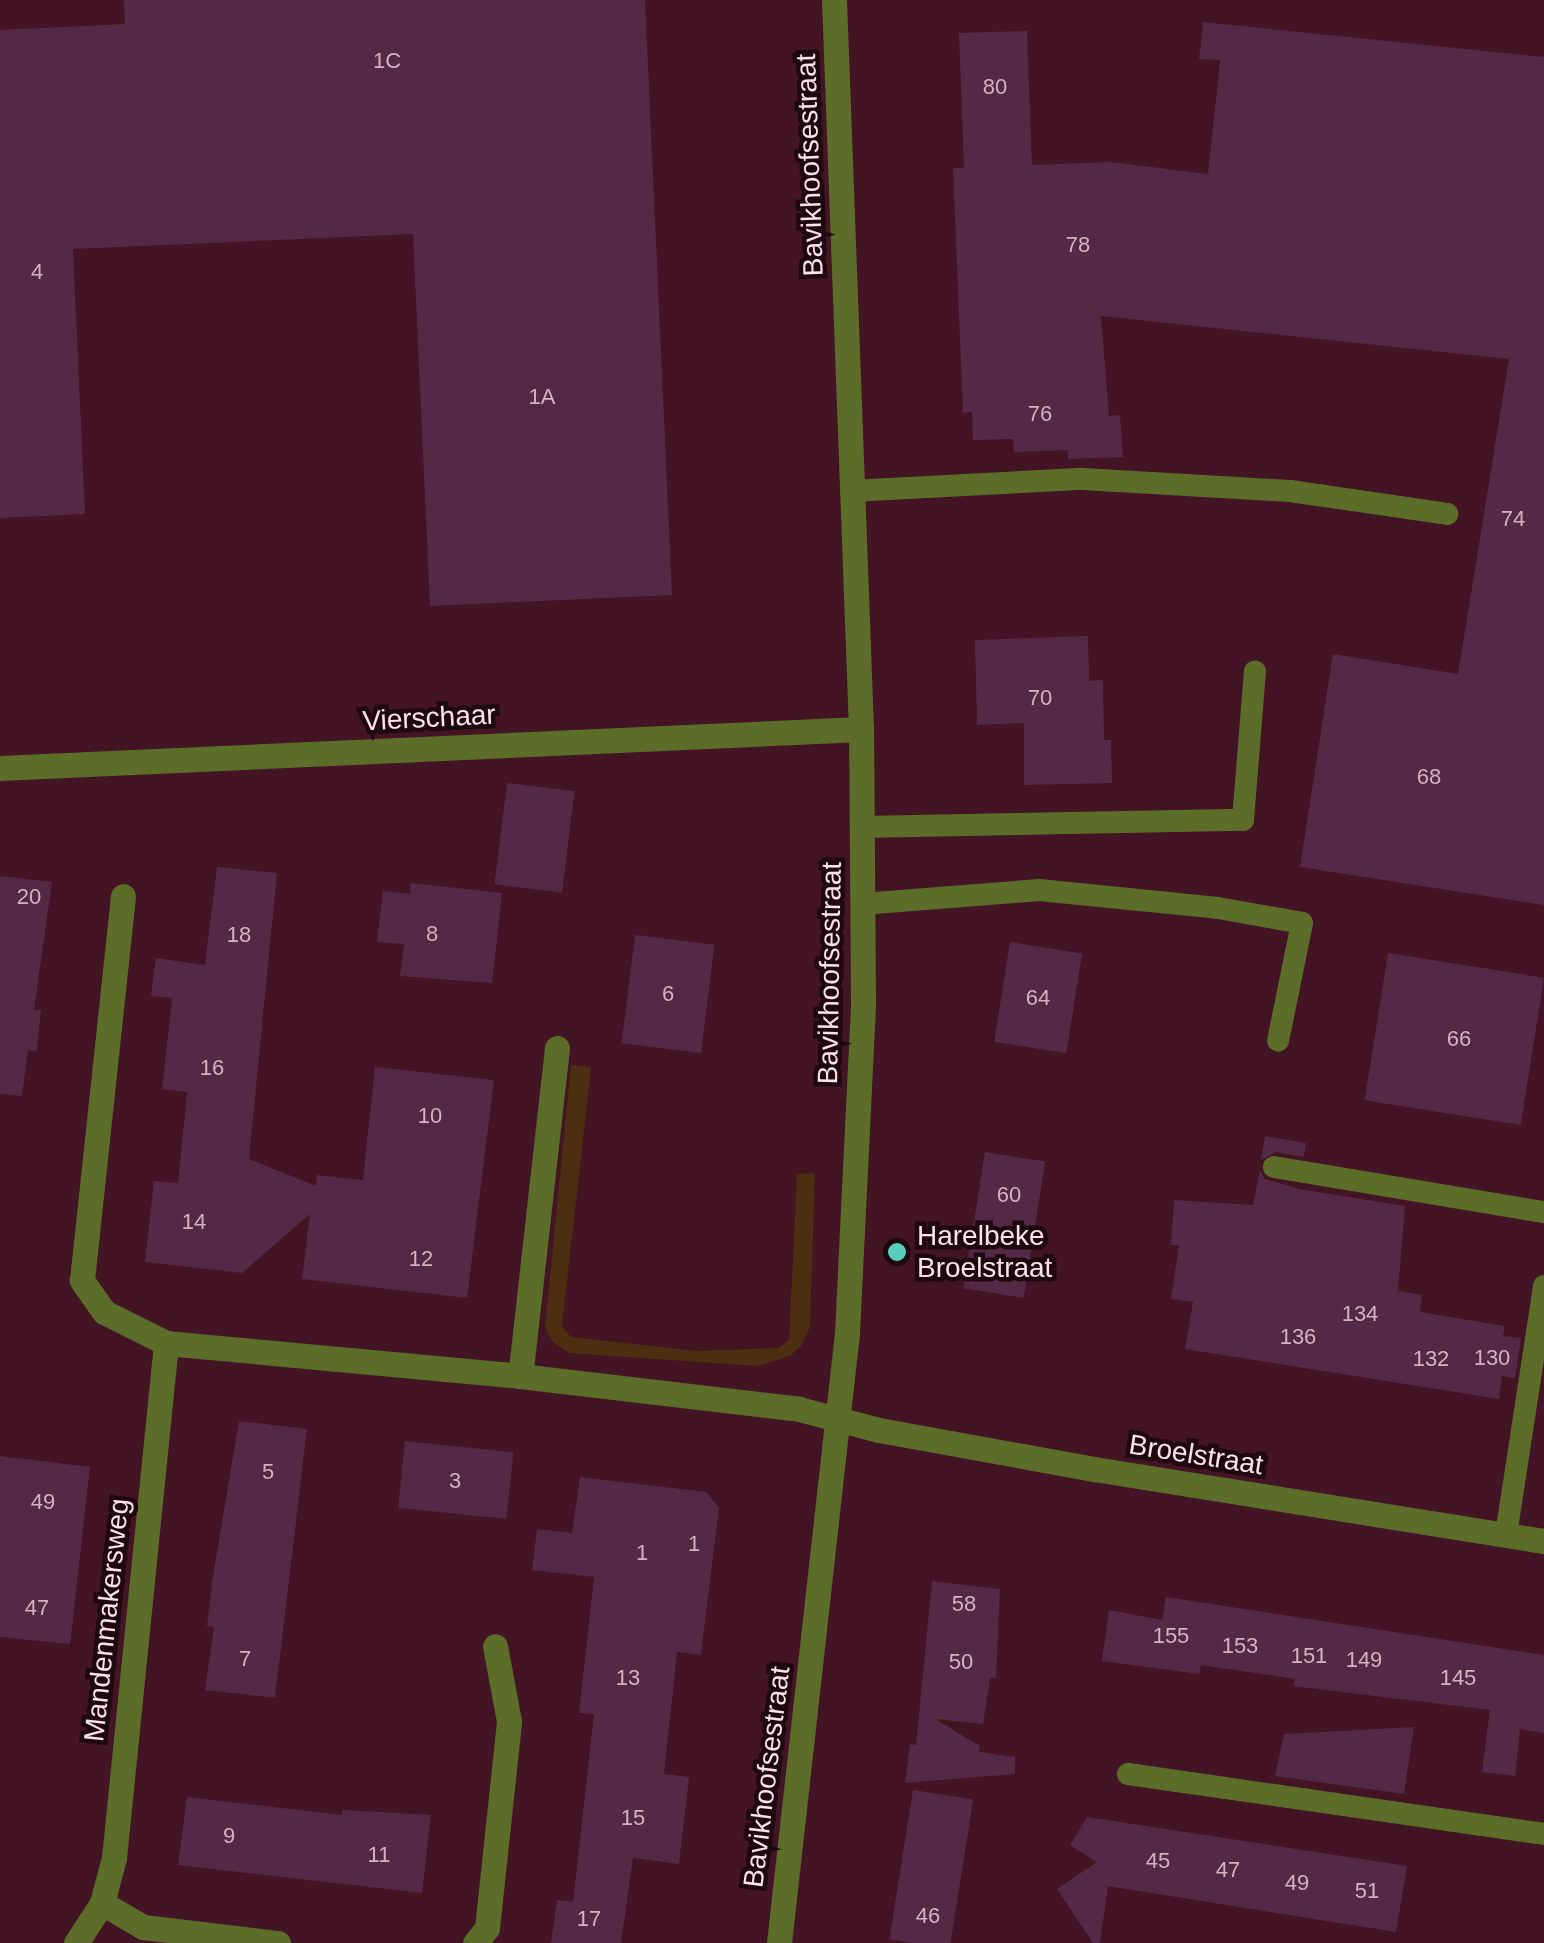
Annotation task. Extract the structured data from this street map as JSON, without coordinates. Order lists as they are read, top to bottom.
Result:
{
  "streets": {
    "street": [
      "Bavikhoofsestraat",
      "Vierschaar",
      "Broelstraat",
      "Mandenmakersweg"
    ]
  },
  "crossings": [
    ["Bavikhoofsestraat", "Vierschaar"],
    ["Bavikhoofsestraat", "Broelstraat"]
  ],
  "places": ["Harelbeke Broelstraat"],
  "house_numbers": [
    "1C",
    "80",
    "78",
    "4",
    "1A",
    "76",
    "74",
    "70",
    "68",
    "20",
    "8",
    "18",
    "6",
    "64",
    "66",
    "16",
    "10",
    "60",
    "14",
    "12",
    "134",
    "136",
    "130",
    "132",
    "5",
    "3",
    "49",
    "1",
    "1",
    "58",
    "47",
    "155",
    "153",
    "151",
    "7",
    "149",
    "50",
    "13",
    "145",
    "15",
    "9",
    "11",
    "45",
    "47",
    "49",
    "51",
    "46",
    "17"
  ]
}
